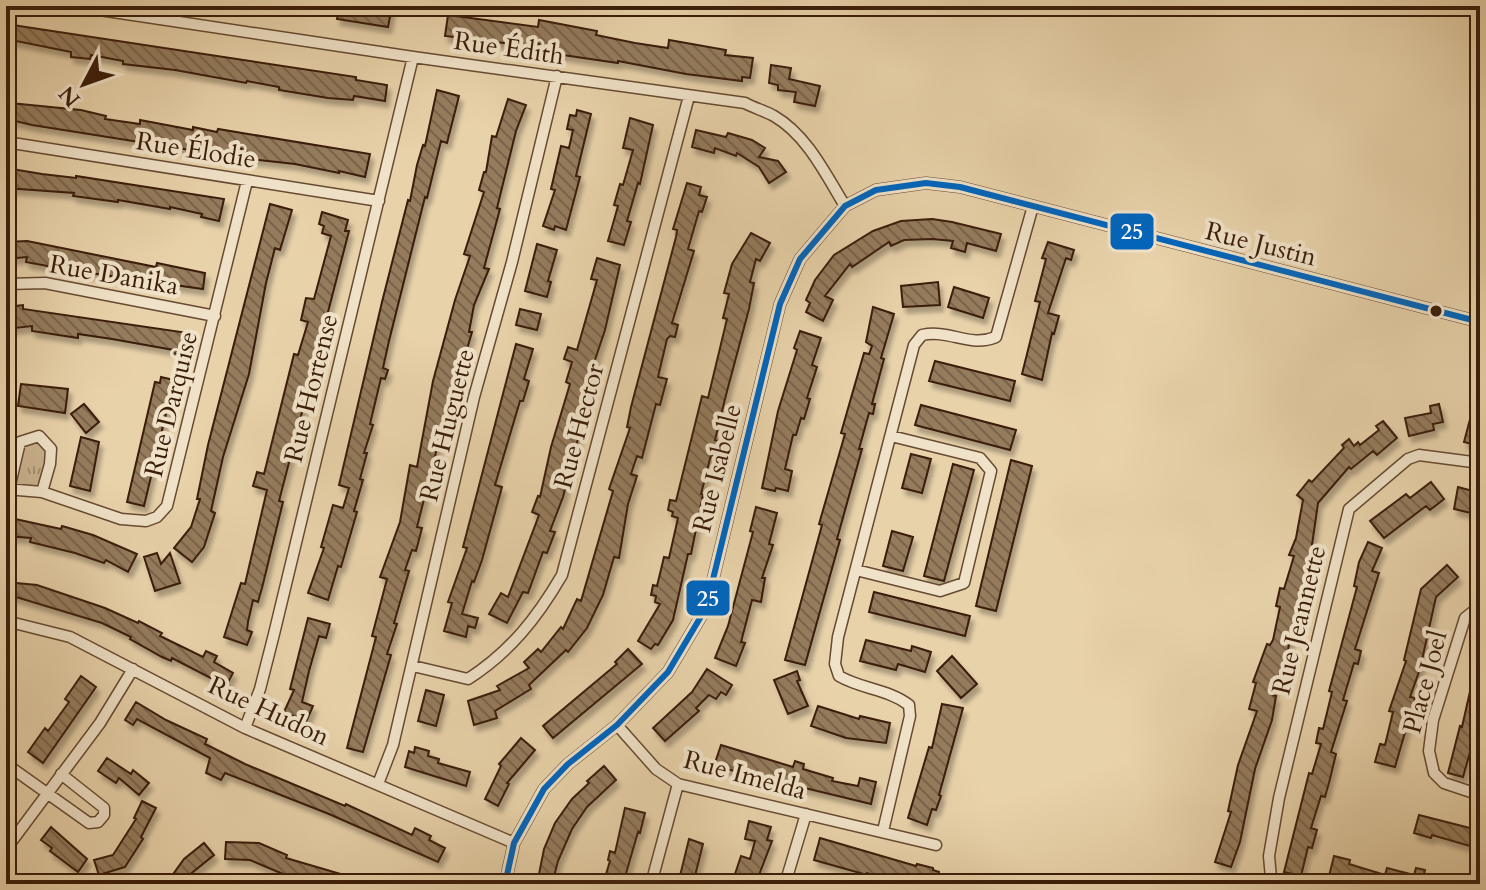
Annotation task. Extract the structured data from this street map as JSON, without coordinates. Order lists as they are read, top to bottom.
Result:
{
  "streets": {
    "street": [
      "Rue Édith",
      "Rue Élodie",
      "Rue Justin",
      "Rue Danika",
      "Rue Hortense",
      "Rue Darquise",
      "Rue Huguette",
      "Rue Hector",
      "Rue Isabelle",
      "Rue Jeannette",
      "Place Joel",
      "Rue Hudon",
      "Rue Imelda"
    ]
  },
  "crossings": [
    ["Rue Édith", "Rue Hortense"],
    ["Rue Édith", "Rue Huguette"],
    ["Rue Édith", "Rue Hector"],
    ["Rue Édith", "Rue Isabelle"],
    ["Rue Élodie", "Rue Hortense"],
    ["Rue Élodie", "Rue Darquise"],
    ["Rue Justin", "Rue Isabelle"],
    ["Rue Danika", "Rue Darquise"],
    ["Rue Hortense", "Rue Hudon"],
    ["Rue Huguette", "Rue Hector"],
    ["Rue Huguette", "Rue Hudon"],
    ["Rue Isabelle", "Rue Hudon"],
    ["Rue Isabelle", "Rue Imelda"]
  ],
  "lines": ["transit line 25"],
  "north": "bottom left"
}
